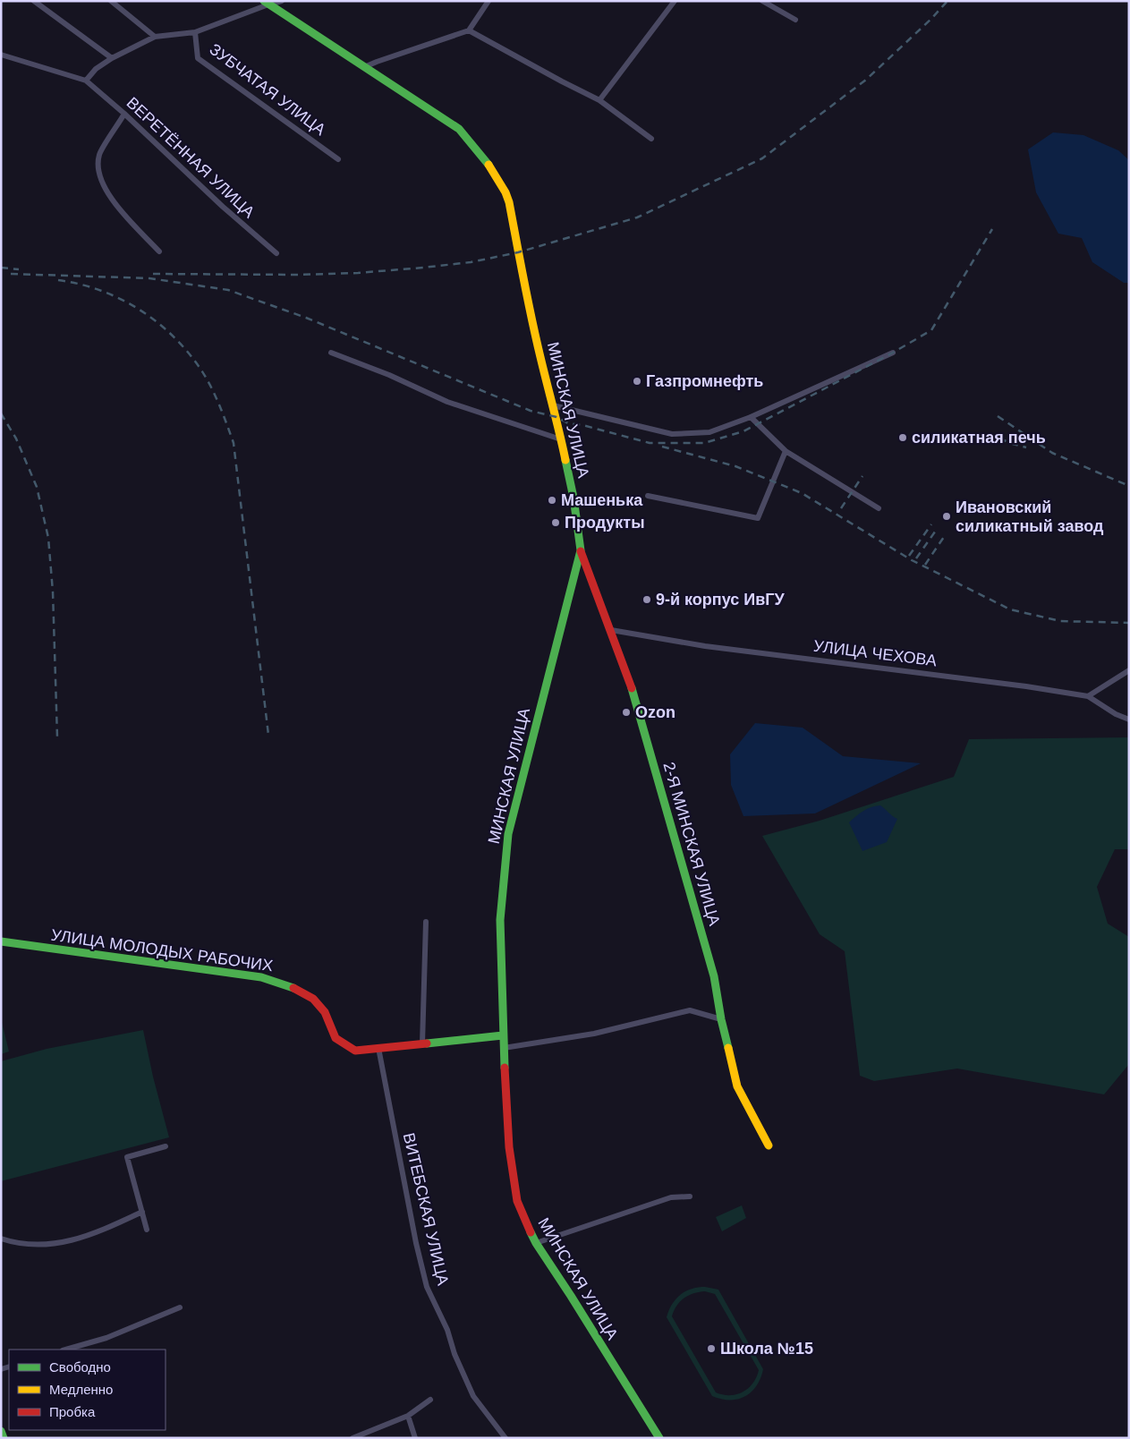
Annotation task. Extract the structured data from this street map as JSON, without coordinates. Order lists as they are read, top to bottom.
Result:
{
  "streets": {
    "main road": ["МИНСКАЯ УЛИЦА", "2-Я МИНСКАЯ УЛИЦА", "УЛИЦА МОЛОДЫХ РАБОЧИХ"],
    "street": [
      "ЗУБЧАТАЯ УЛИЦА",
      "ВЕРЕТЁННАЯ УЛИЦА",
      "УЛИЦА ЧЕХОВА",
      "ВИТЕБСКАЯ УЛИЦА"
    ]
  },
  "crossings": [
    ["МИНСКАЯ УЛИЦА", "2-Я МИНСКАЯ УЛИЦА"],
    ["МИНСКАЯ УЛИЦА", "УЛИЦА МОЛОДЫХ РАБОЧИХ"],
    ["УЛИЦА ЧЕХОВА", "2-Я МИНСКАЯ УЛИЦА"],
    ["УЛИЦА МОЛОДЫХ РАБОЧИХ", "ВИТЕБСКАЯ УЛИЦА"]
  ],
  "places": [
    "Газпромнефть",
    "силикатная печь",
    "Машенька",
    "Ивановский силикатный завод",
    "Продукты",
    "9-й корпус ИвГУ",
    "Ozon",
    "Школа №15"
  ],
  "legend": ["Свободно", "Медленно", "Пробка"]
}
